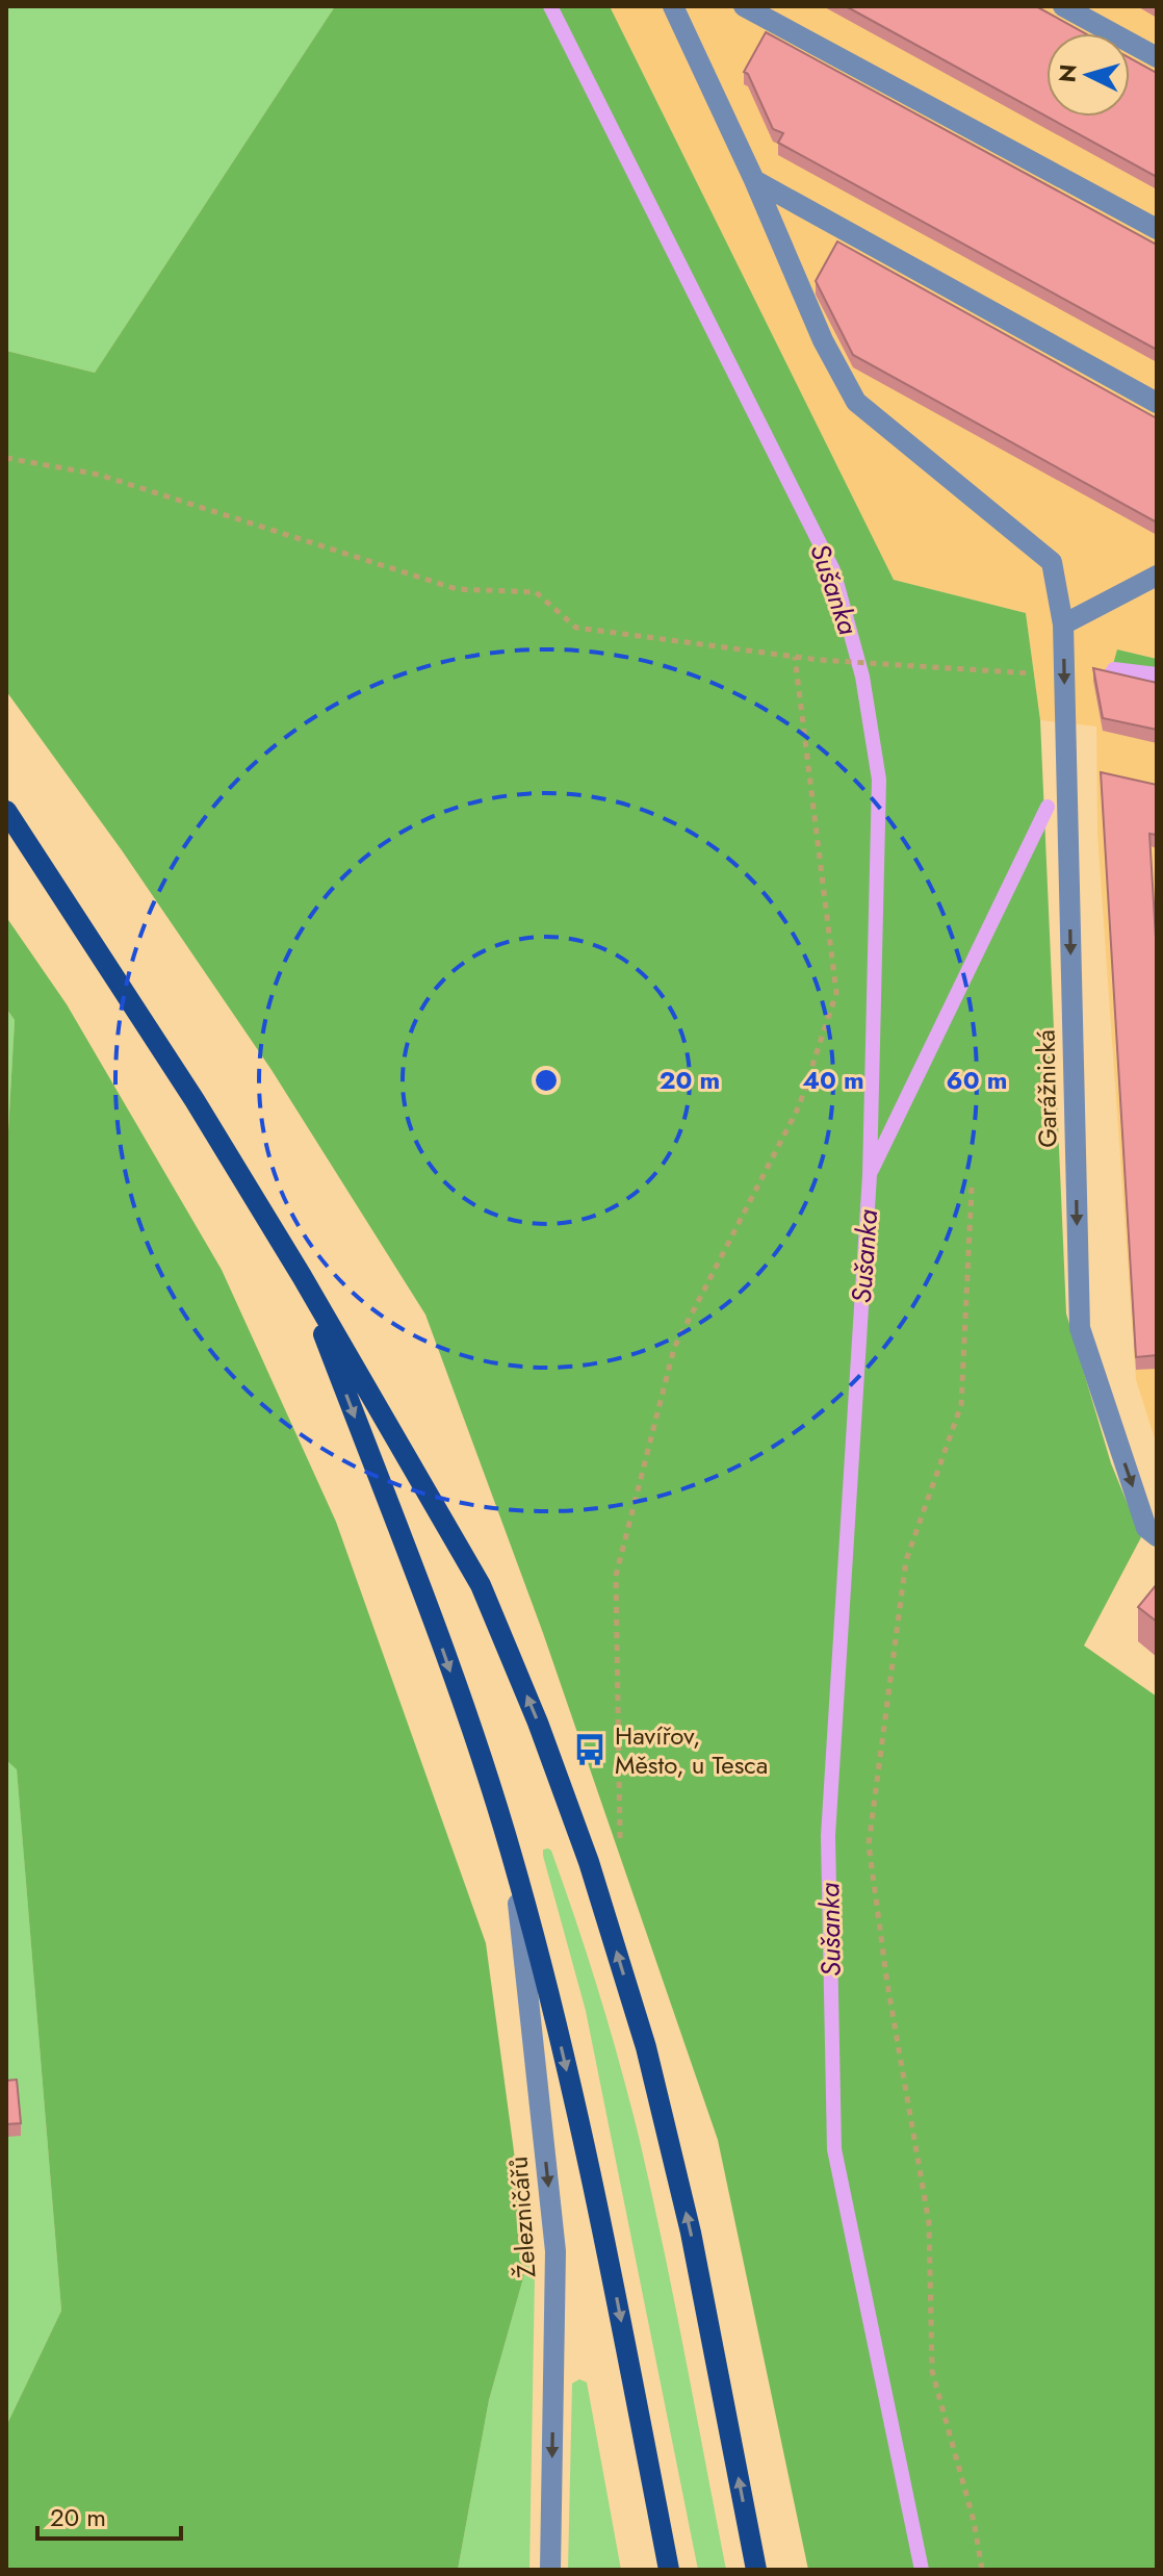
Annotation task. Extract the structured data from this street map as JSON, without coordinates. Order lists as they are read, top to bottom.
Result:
{
  "streets": {
    "street": ["Garážnická", "Železničářů"]
  },
  "one_way": ["Garážnická", "Železničářů"],
  "water": ["Sušanka"],
  "places": {
    "bus stop": ["Havířov, Město, u Tesca"]
  },
  "scale_bar": "20 m",
  "north": "left",
  "rings": ["20 m", "40 m", "60 m"]
}
